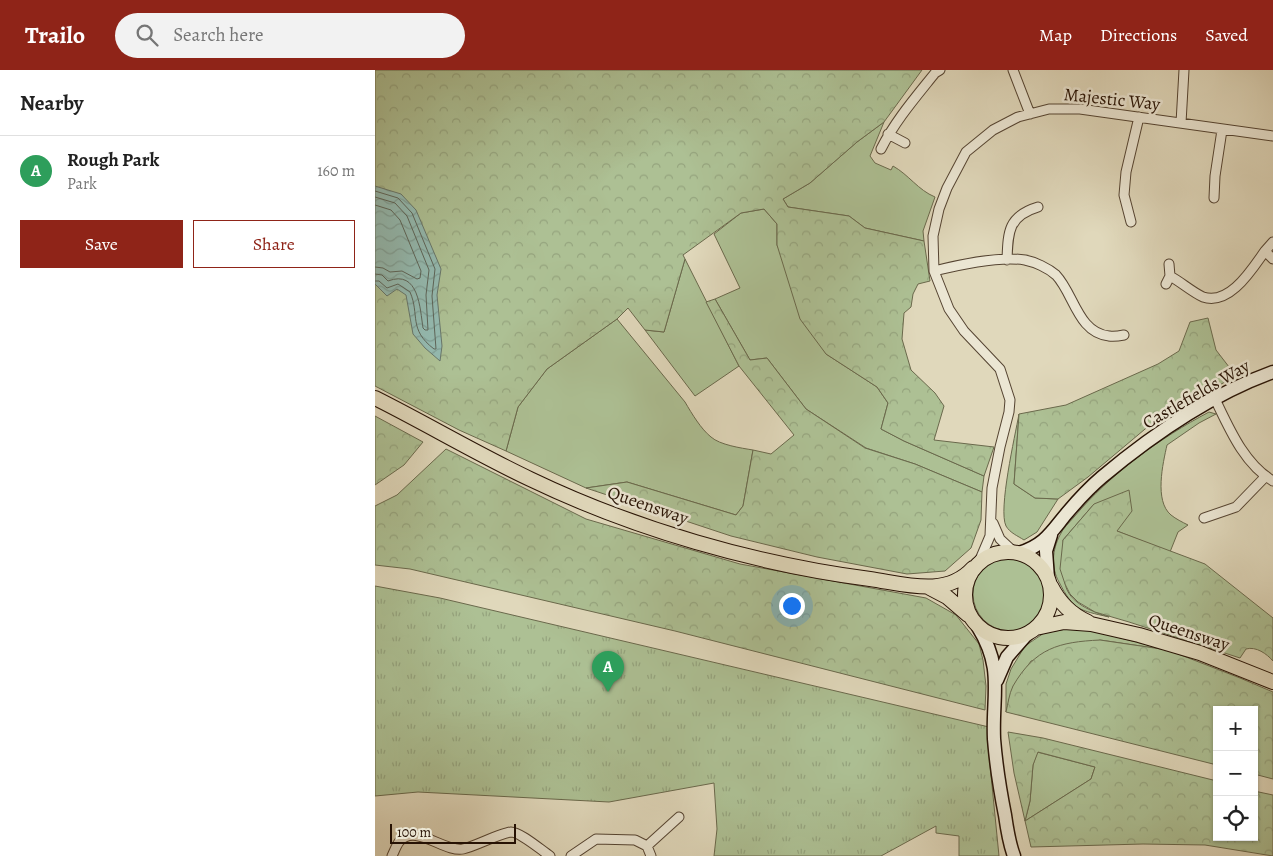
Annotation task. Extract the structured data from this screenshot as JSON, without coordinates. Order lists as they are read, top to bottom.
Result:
{
  "streets": {
    "main road": ["Castlefields Way", "Queensway"],
    "street": ["Majestic Way"]
  },
  "crossings": [
    ["Majestic Way", "Castlefields Way"],
    ["Majestic Way", "Queensway"],
    ["Castlefields Way", "Queensway"]
  ],
  "scale_bar": "100 m",
  "page": {
    "header": "Trailo",
    "search": "Search here",
    "nav": ["Map", "Directions", "Saved"],
    "heading": "Nearby",
    "list": [
      {
        "mark": "A",
        "name": "Rough Park",
        "note": "Park",
        "value": "160 m"
      }
    ],
    "buttons": ["Save", "Share"],
    "pins": "A",
    "map_buttons": ["+", "−"],
    "scale": "100 m"
  }
}
